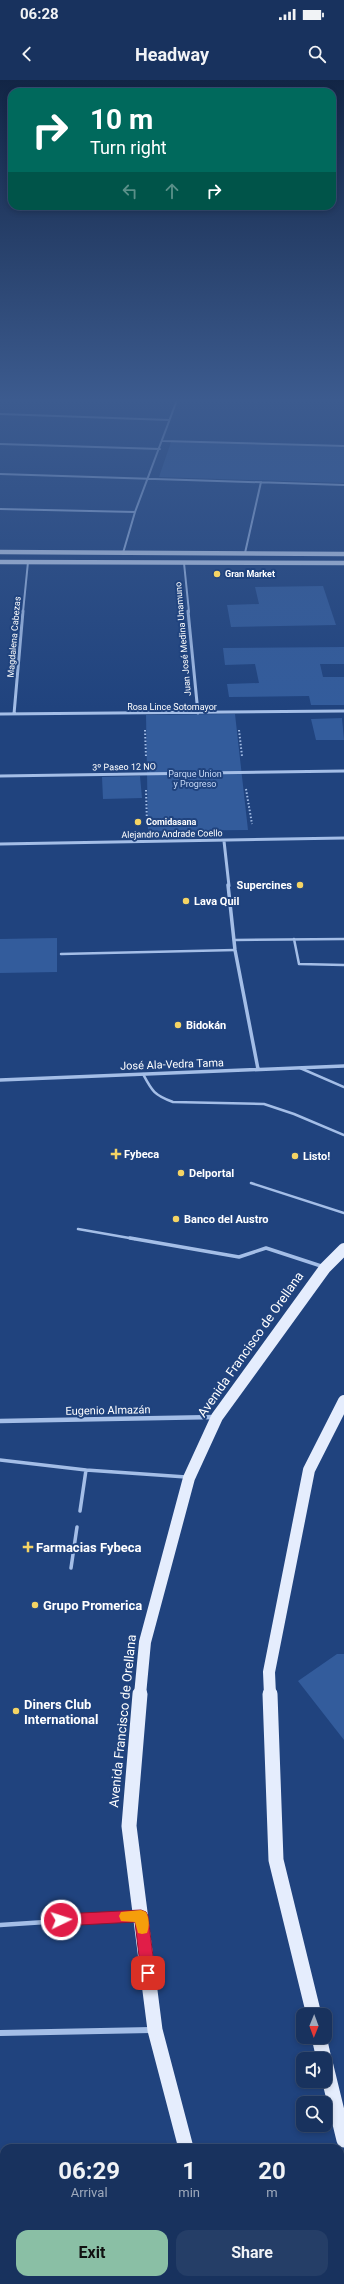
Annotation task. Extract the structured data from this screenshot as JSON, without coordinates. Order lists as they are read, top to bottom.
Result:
{
  "streets": {
    "main road": ["Avenida Francisco de Orellana"],
    "street": [
      "Magdalena Cabezas",
      "Juan José Medina Unamuno",
      "Rosa Lince Sotomayor",
      "3º Paseo 12 NO",
      "Alejandro Andrade Coello",
      "José Ala-Vedra Tama",
      "Eugenio Almazán"
    ]
  },
  "crossings": [
    ["Magdalena Cabezas", "Rosa Lince Sotomayor"],
    ["Juan José Medina Unamuno", "Rosa Lince Sotomayor"],
    ["Avenida Francisco de Orellana", "Eugenio Almazán"]
  ],
  "parks": ["Parque Union y Progreso"],
  "places": {
    "other": [
      "Gran Market",
      "Comidasana",
      "Supercines",
      "Lava Quil",
      "Bidokán",
      "Listo!",
      "Delportal",
      "Banco del Austro",
      "Grupo Promerica",
      "Diners Club International"
    ],
    "health": ["Fybeca", "Farmacias Fybeca"]
  },
  "north": "bottom",
  "page": {
    "status": "06:28",
    "header": "Headway",
    "turn": ["10 m", "Turn right"],
    "eta": [
      "06:29",
      "Arrival",
      "1",
      "min",
      "20",
      "m"
    ],
    "buttons": ["Exit", "Share"]
  }
}
